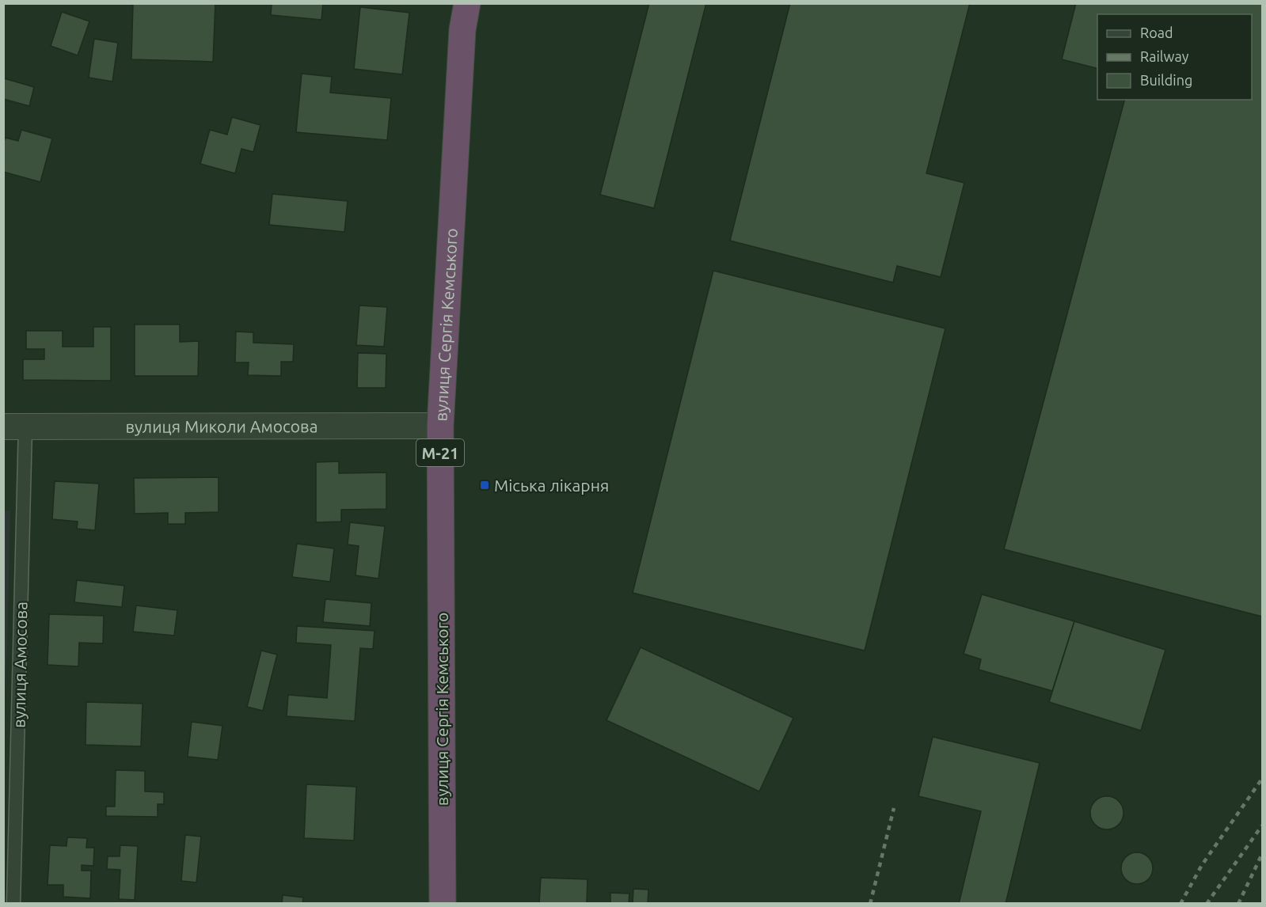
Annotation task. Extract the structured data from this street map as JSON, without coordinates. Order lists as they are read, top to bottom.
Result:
{
  "streets": {
    "highway": ["вулиця Сергія Кемського", "М-21"],
    "street": ["вулиця Миколи Амосова"],
    "lane": ["вулиця Амосова"]
  },
  "crossings": [
    ["вулиця Сергія Кемського", "вулиця Миколи Амосова"],
    ["вулиця Миколи Амосова", "вулиця Амосова"]
  ],
  "places": {
    "transit": ["Міська лікарня"]
  },
  "legend": ["Road", "Railway", "Building"]
}
